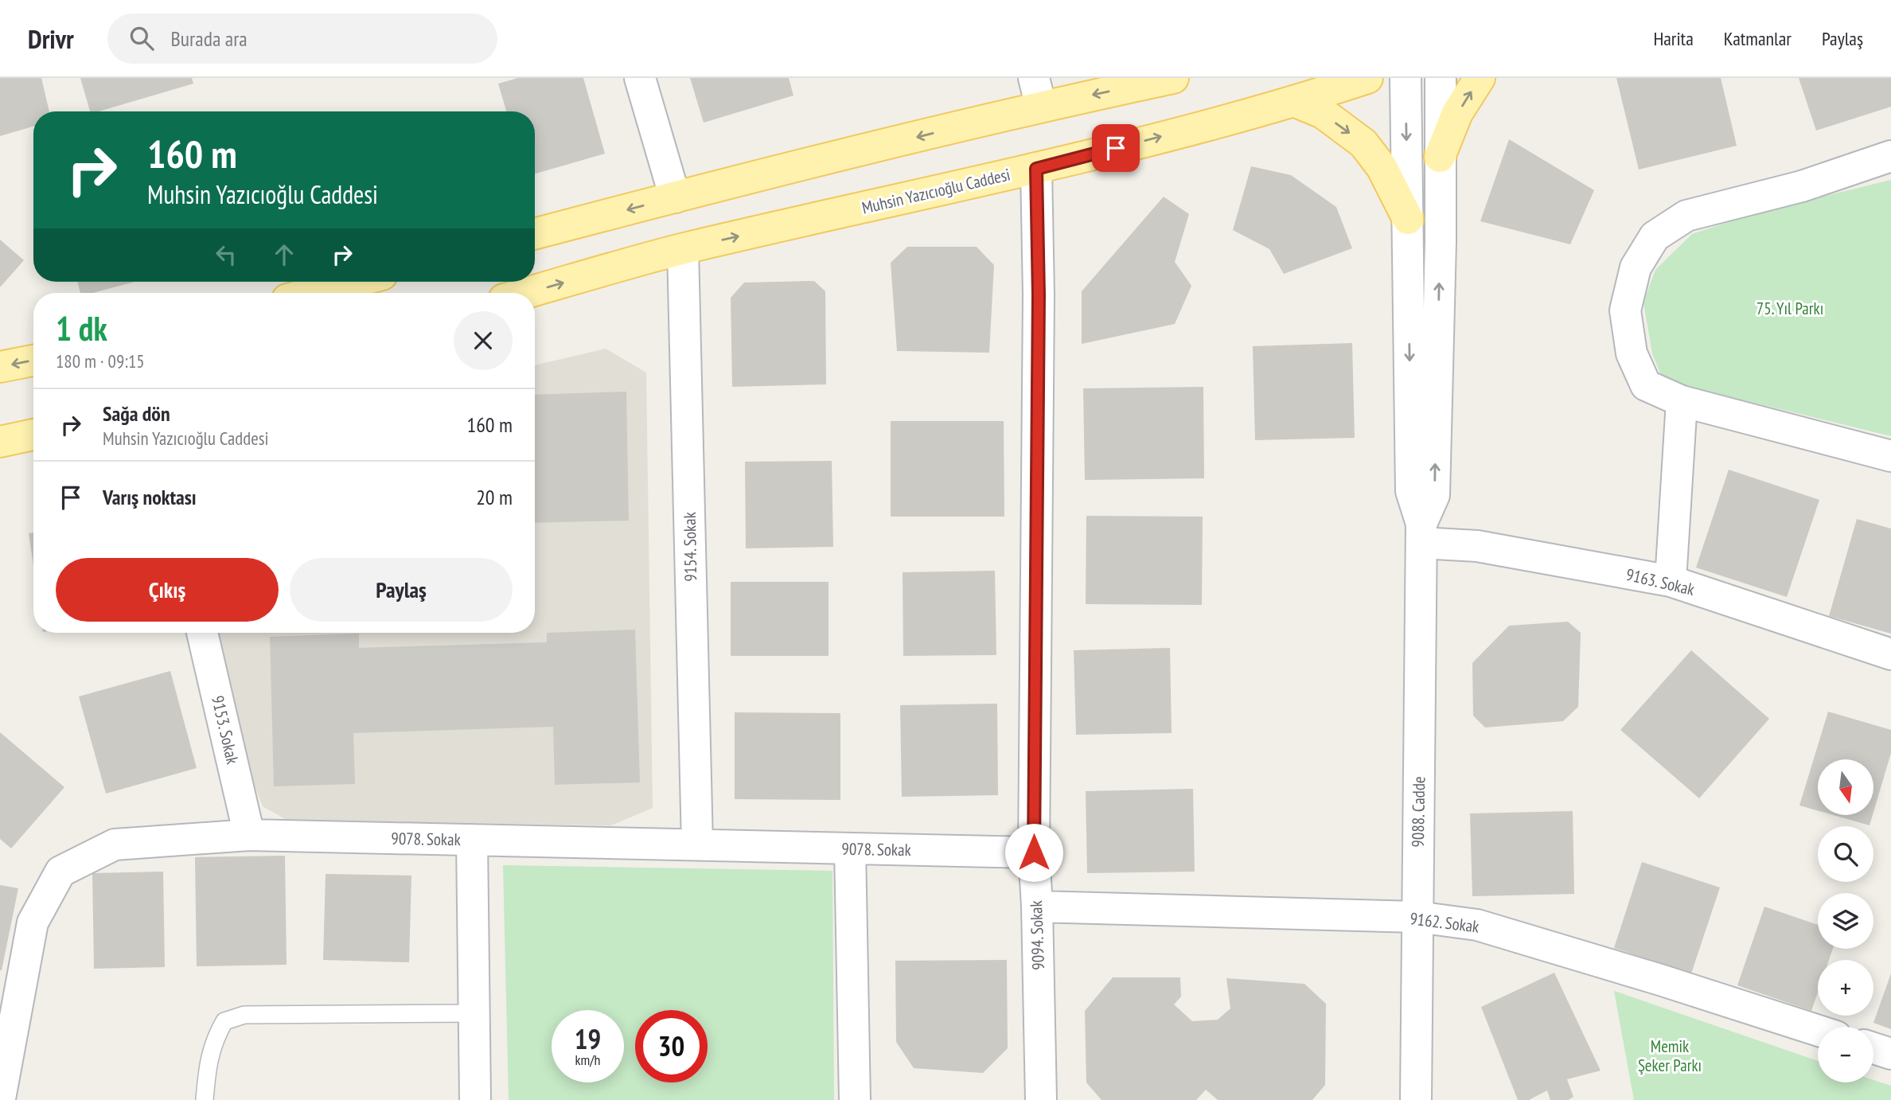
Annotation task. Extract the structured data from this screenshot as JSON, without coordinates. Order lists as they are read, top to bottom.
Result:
{
  "streets": {
    "main road": ["Muhsin Yazıcıoğlu Caddesi"],
    "street": [
      "9154. Sokak",
      "9163. Sokak",
      "9153. Sokak",
      "9088. Cadde",
      "9078. Sokak",
      "9162. Sokak",
      "9094. Sokak"
    ]
  },
  "crossings": [
    ["Muhsin Yazıcıoğlu Caddesi", "9154. Sokak"],
    ["Muhsin Yazıcıoğlu Caddesi", "9094. Sokak"],
    ["9154. Sokak", "9078. Sokak"],
    ["9163. Sokak", "9088. Cadde"],
    ["9153. Sokak", "9078. Sokak"],
    ["9088. Cadde", "9162. Sokak"],
    ["9078. Sokak", "9094. Sokak"],
    ["9162. Sokak", "9094. Sokak"]
  ],
  "parks": ["75. Yıl Parkı", "Memik Şeker Parkı"],
  "north": "bottom",
  "page": {
    "header": "Drivr",
    "search": "Burada ara",
    "nav": ["Harita", "Katmanlar", "Paylaş"],
    "turn": ["160 m", "Muhsin Yazıcıoğlu Caddesi"],
    "heading": ["1 dk", "180 m · 09:15"],
    "list": [
      {
        "name": "Sağa dön",
        "note": "Muhsin Yazıcıoğlu Caddesi",
        "value": "160 m"
      },
      {
        "name": "Varış noktası",
        "value": "20 m"
      }
    ],
    "buttons": ["Çıkış", "Paylaş"],
    "map_buttons": ["+", "−"],
    "speed": "19 km/h",
    "limit": "30"
  }
}
